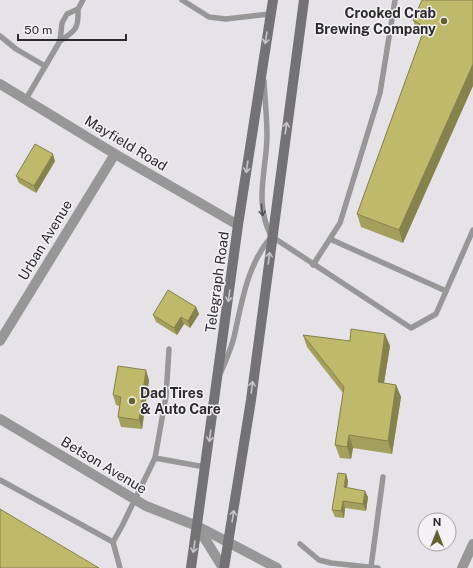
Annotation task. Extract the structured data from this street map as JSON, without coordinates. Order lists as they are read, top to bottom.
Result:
{
  "streets": {
    "main road": ["Telegraph Road"],
    "street": ["Mayfield Road", "Urban Avenue", "Betson Avenue"]
  },
  "crossings": [
    ["Mayfield Road", "Urban Avenue"],
    ["Mayfield Road", "Telegraph Road"],
    ["Telegraph Road", "Betson Avenue"]
  ],
  "places": ["Crooked Crab Brewing Company", "Dad Tires & Auto Care"],
  "scale_bar": "50 m",
  "north": "top"
}
